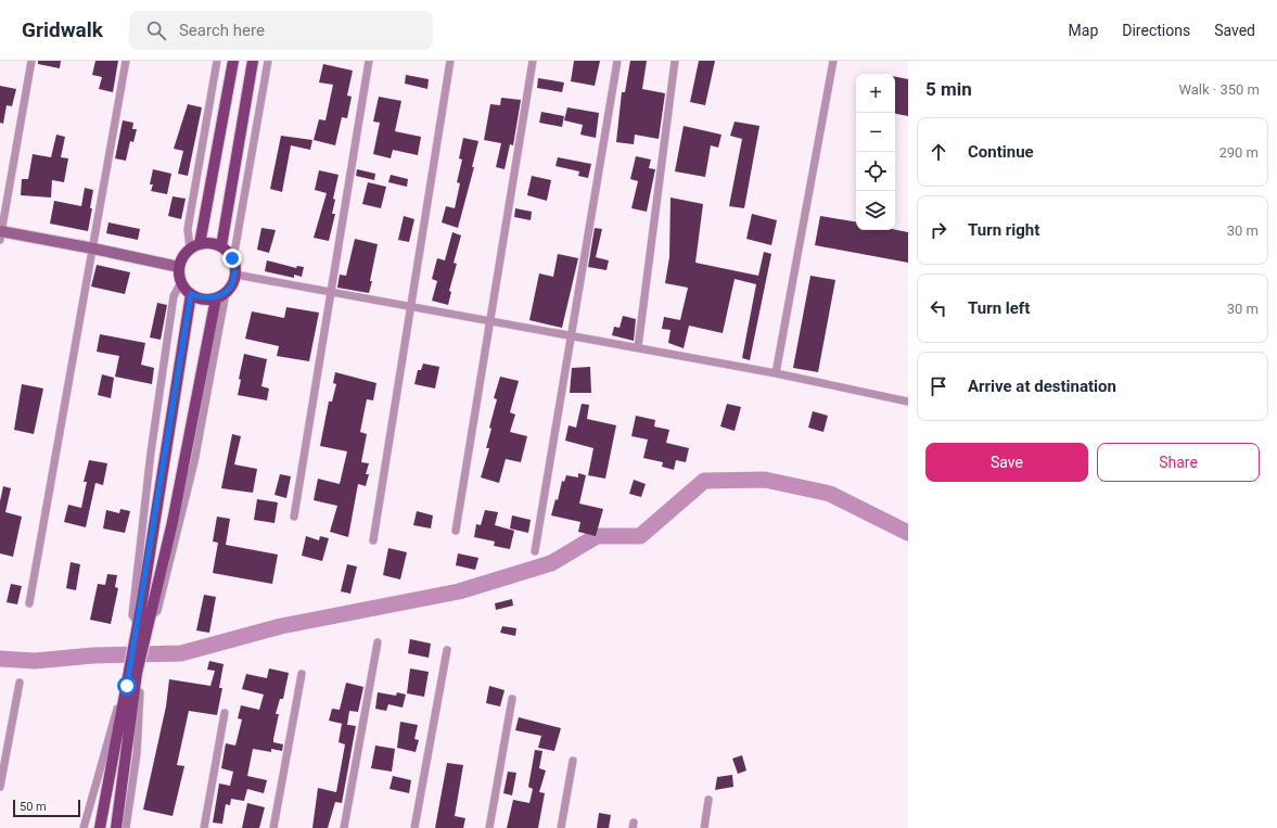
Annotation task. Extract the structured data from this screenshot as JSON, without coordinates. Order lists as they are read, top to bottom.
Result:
{
  "scale_bar": "50 m",
  "page": {
    "header": "Gridwalk",
    "search": "Search here",
    "nav": ["Map", "Directions", "Saved"],
    "heading": ["5 min", "Walk · 350 m"],
    "map_buttons": ["+", "−"],
    "list": [
      ["Continue", "290 m"],
      ["Turn right", "30 m"],
      ["Turn left", "30 m"],
      "Arrive at destination"
    ],
    "buttons": ["Save", "Share"],
    "scale": "50 m"
  }
}
